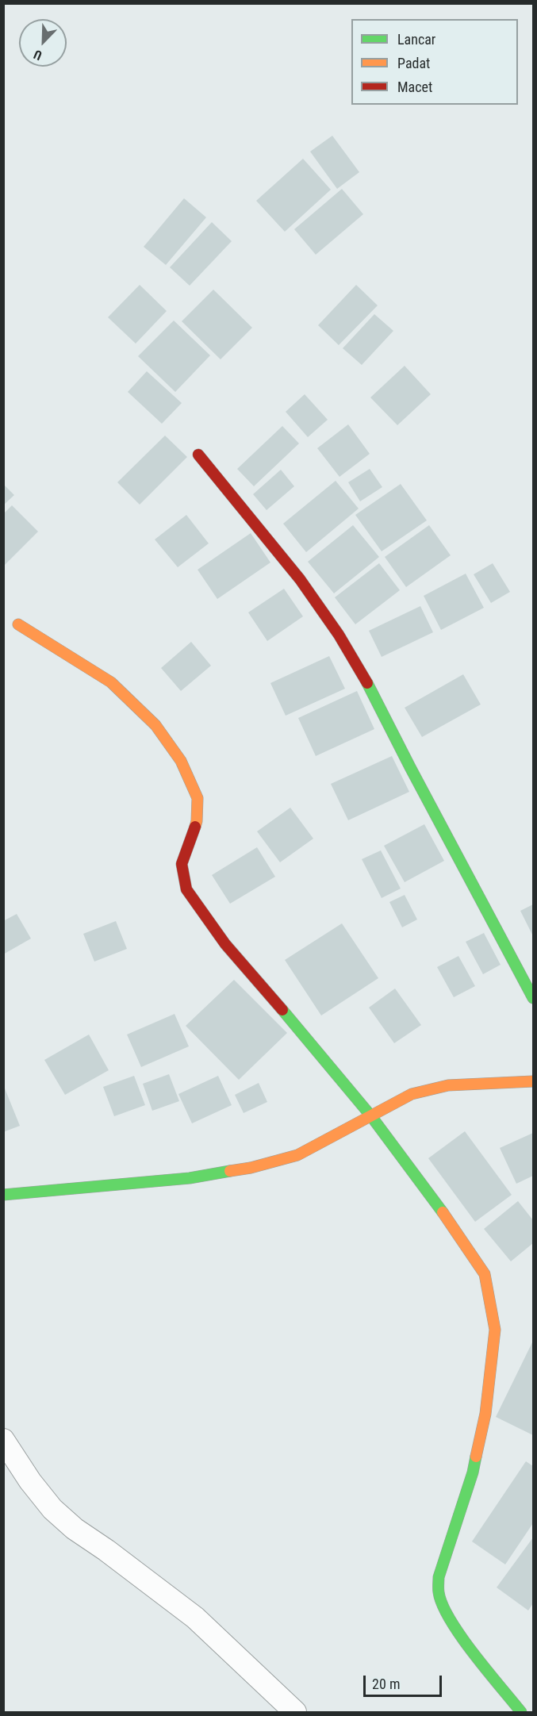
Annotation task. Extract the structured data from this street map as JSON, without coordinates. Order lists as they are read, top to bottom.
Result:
{
  "legend": ["Lancar", "Padat", "Macet"],
  "scale_bar": "20 m",
  "north": "bottom left"
}
